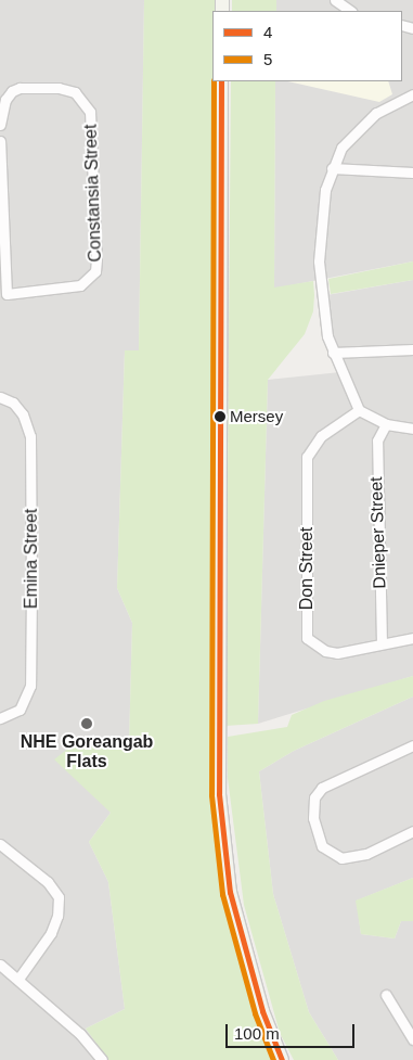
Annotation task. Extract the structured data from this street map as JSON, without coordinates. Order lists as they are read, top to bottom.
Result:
{
  "streets": {
    "street": [
      "Constansia Street",
      "Dnieper Street",
      "Emina Street",
      "Don Street"
    ]
  },
  "crossings": [
    ["Dnieper Street", "Don Street"]
  ],
  "places": ["Mersey", "NHE Goreangab Flats"],
  "lines": ["transit line 4", "transit line 5"],
  "legend": ["4", "5"],
  "scale_bar": "100 m"
}
